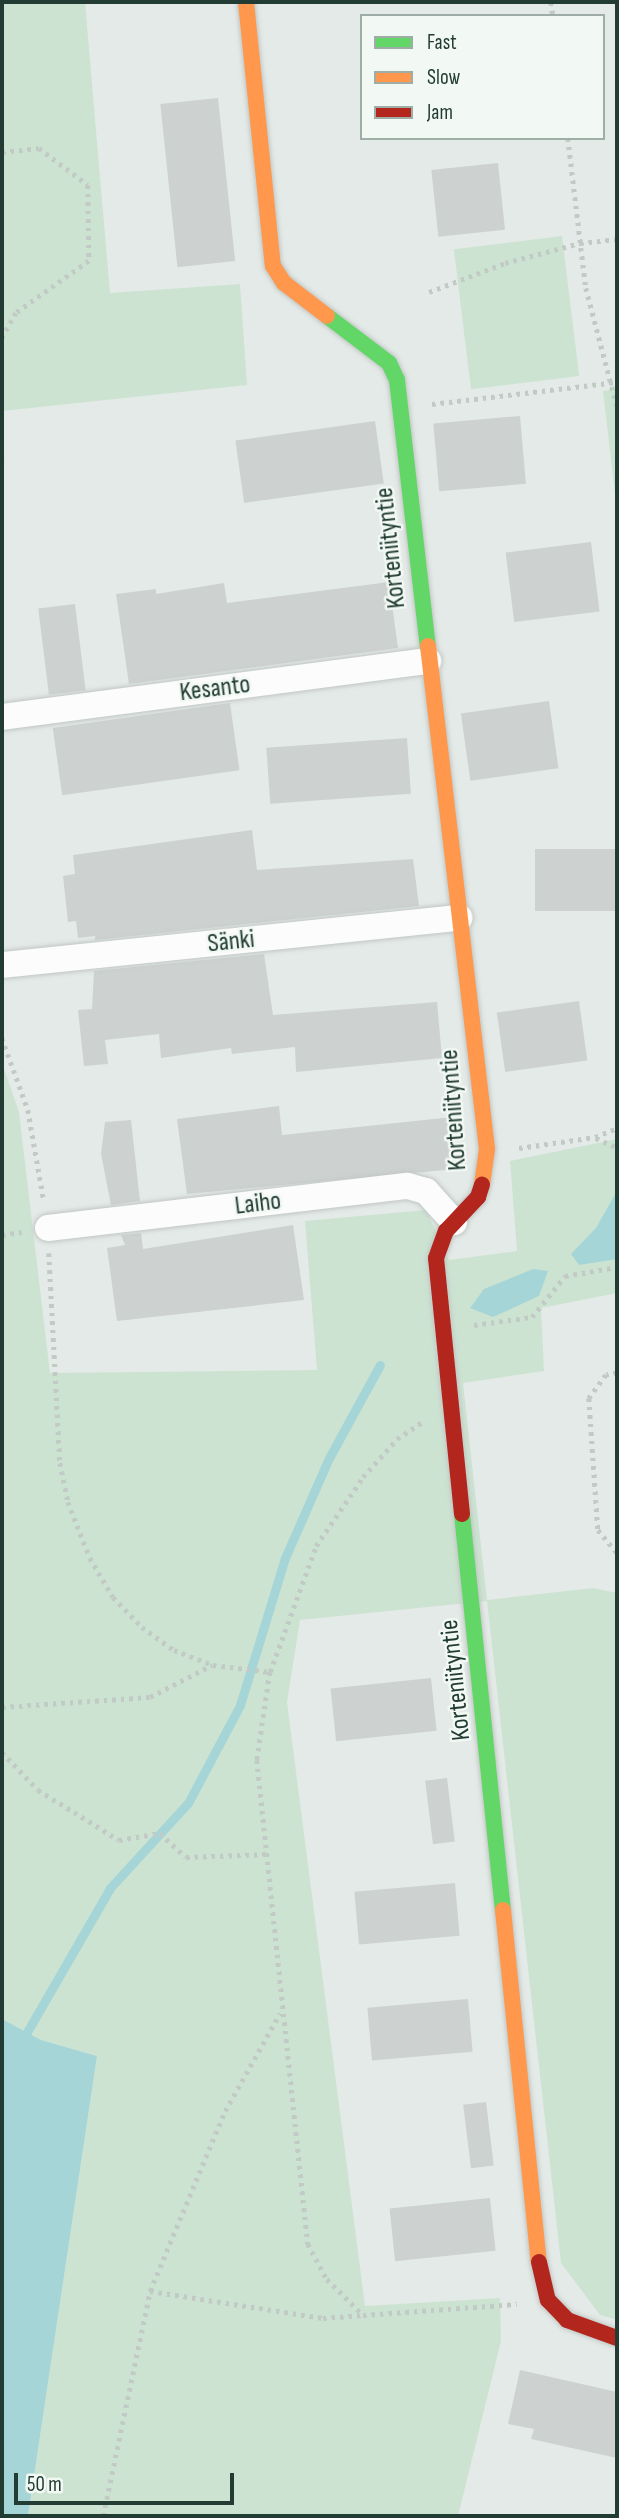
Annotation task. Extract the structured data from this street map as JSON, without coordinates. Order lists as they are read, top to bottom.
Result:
{
  "streets": {
    "street": [
      "Korteniityntie",
      "Kesanto",
      "Sänki",
      "Laiho"
    ]
  },
  "crossings": [
    ["Korteniityntie", "Kesanto"],
    ["Korteniityntie", "Sänki"],
    ["Korteniityntie", "Laiho"]
  ],
  "legend": ["Fast", "Slow", "Jam"],
  "scale_bar": "50 m"
}
